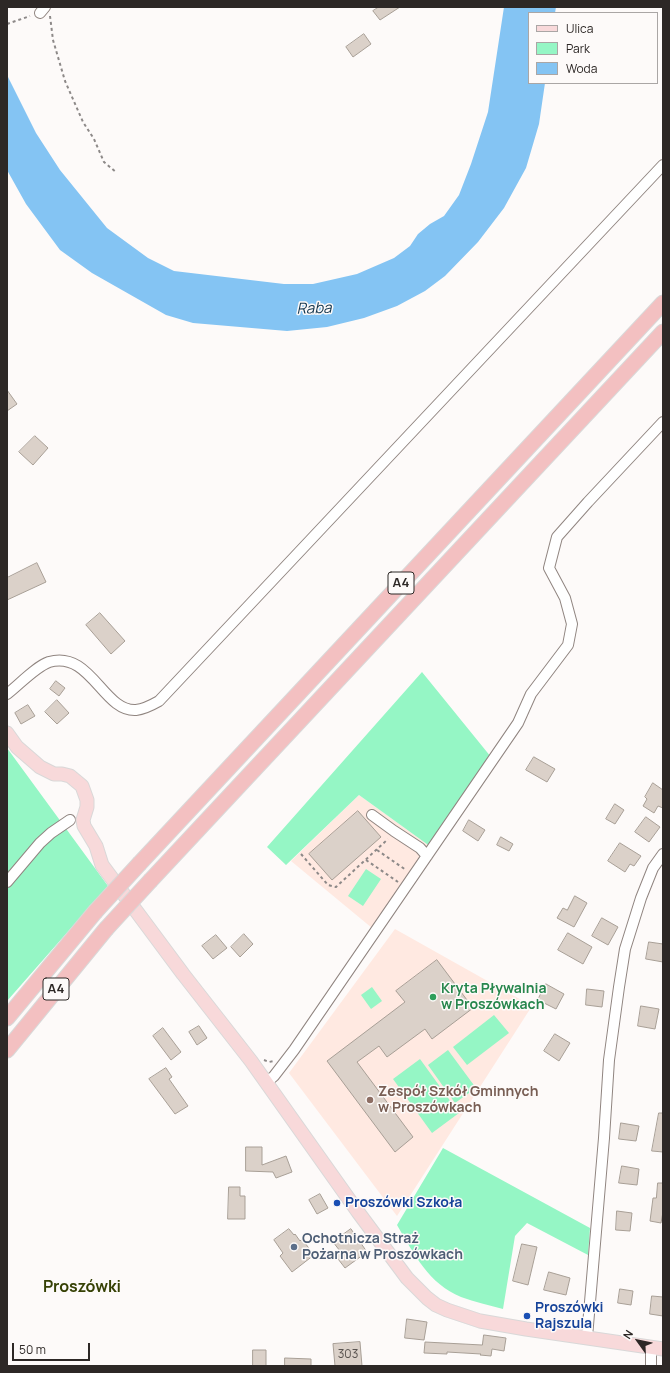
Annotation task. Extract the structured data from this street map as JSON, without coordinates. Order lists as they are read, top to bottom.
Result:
{
  "streets": {
    "highway": ["A4"]
  },
  "districts": ["Proszówki"],
  "water": ["Raba"],
  "places": [
    "Kryta Pływalnia w Proszówkach",
    "Zespół Szkół Gminnych w Proszówkach",
    "Proszówki Szkoła",
    "Ochotnicza Straż Pożarna w Proszówkach",
    "Proszówki Rajszula"
  ],
  "house_numbers": ["303"],
  "legend": ["Ulica", "Park", "Woda"],
  "scale_bar": "50 m",
  "north": "top left"
}
